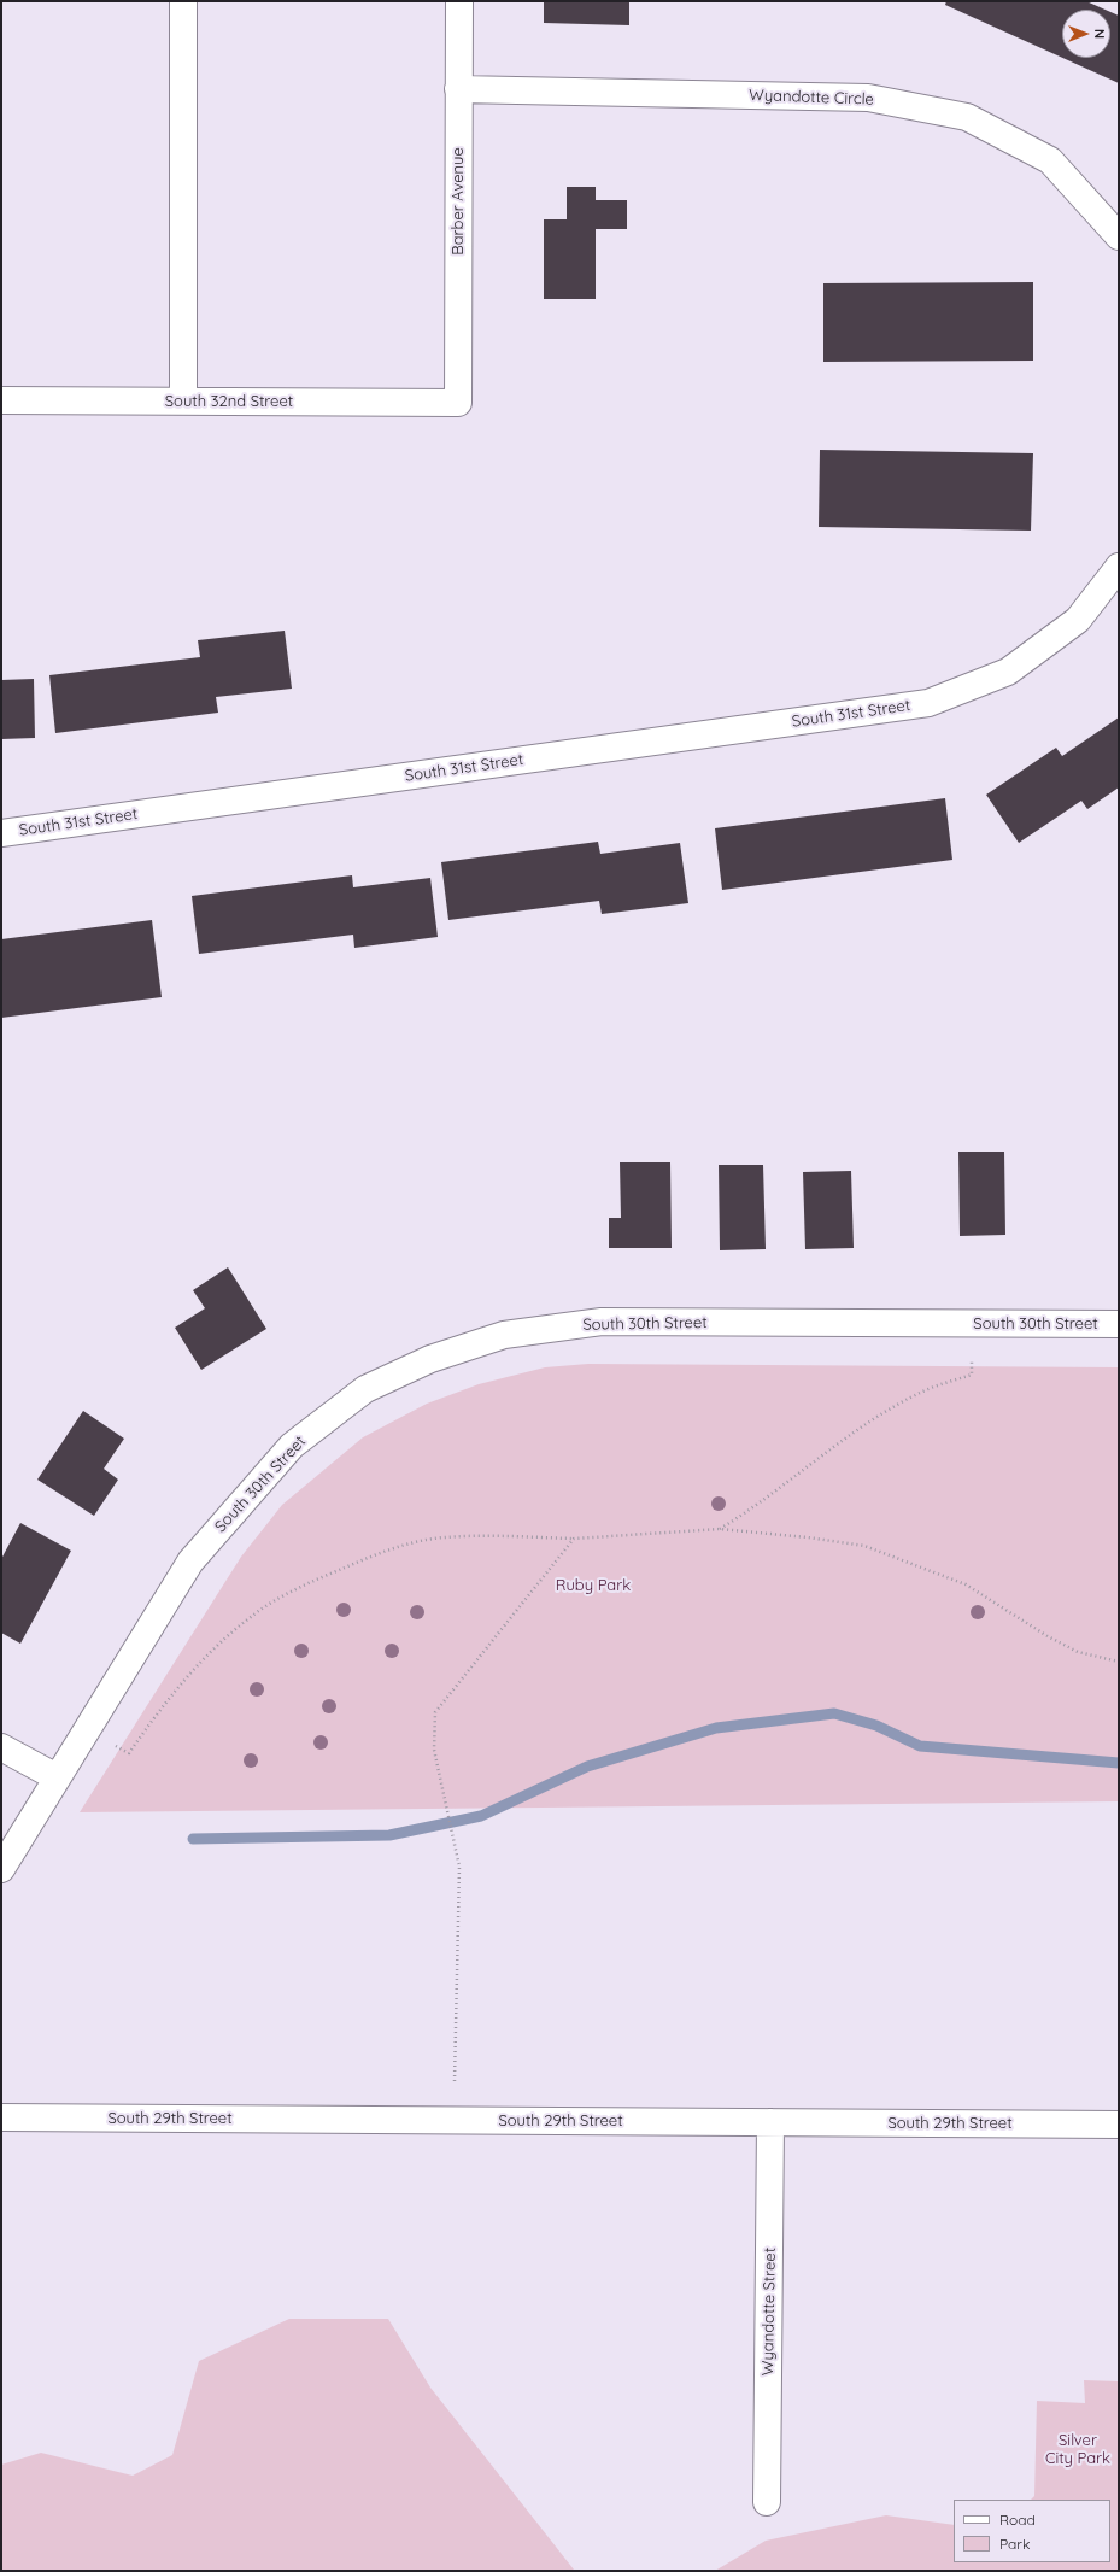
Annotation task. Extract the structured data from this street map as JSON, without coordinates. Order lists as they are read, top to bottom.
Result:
{
  "streets": {
    "street": [
      "Wyandotte Circle",
      "Barber Avenue",
      "South 32nd Street",
      "South 31st Street",
      "South 30th Street",
      "South 29th Street",
      "Wyandotte Street"
    ]
  },
  "crossings": [
    ["Wyandotte Circle", "Barber Avenue"],
    ["Barber Avenue", "South 32nd Street"],
    ["South 29th Street", "Wyandotte Street"]
  ],
  "parks": ["Ruby Park", "Silver City Park"],
  "legend": ["Road", "Park"],
  "north": "right"
}
